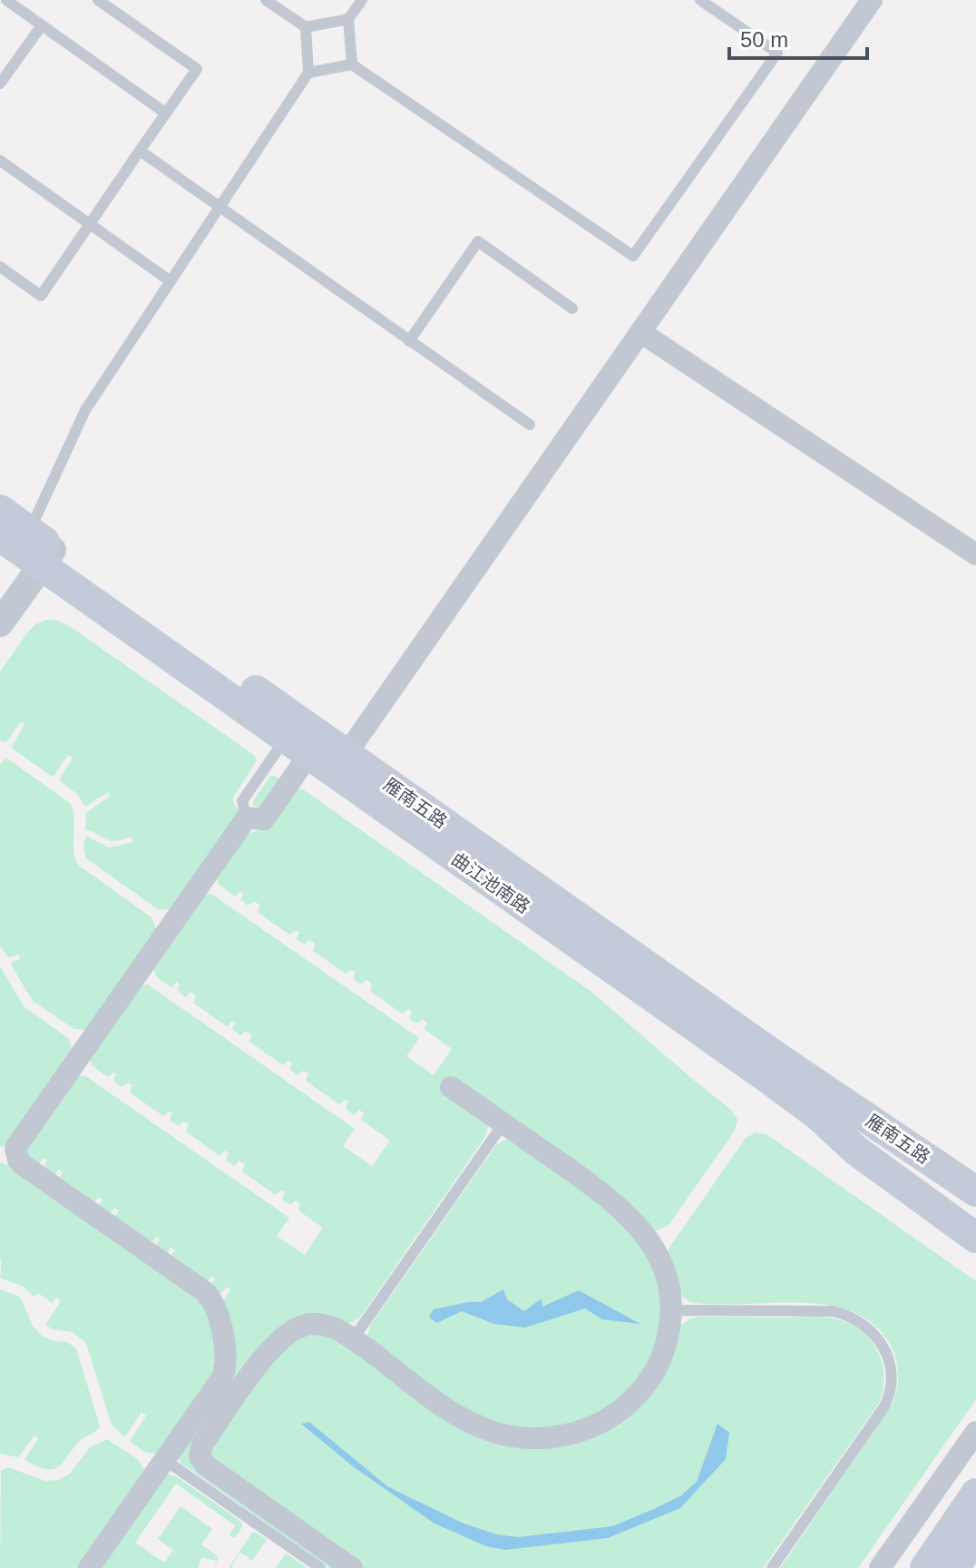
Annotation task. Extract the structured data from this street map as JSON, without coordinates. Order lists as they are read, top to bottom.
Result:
{
  "streets": {
    "main road": ["雁南五路", "曲江池南路"]
  },
  "crossings": [
    ["雁南五路", "曲江池南路"]
  ],
  "scale_bar": "50 m"
}
